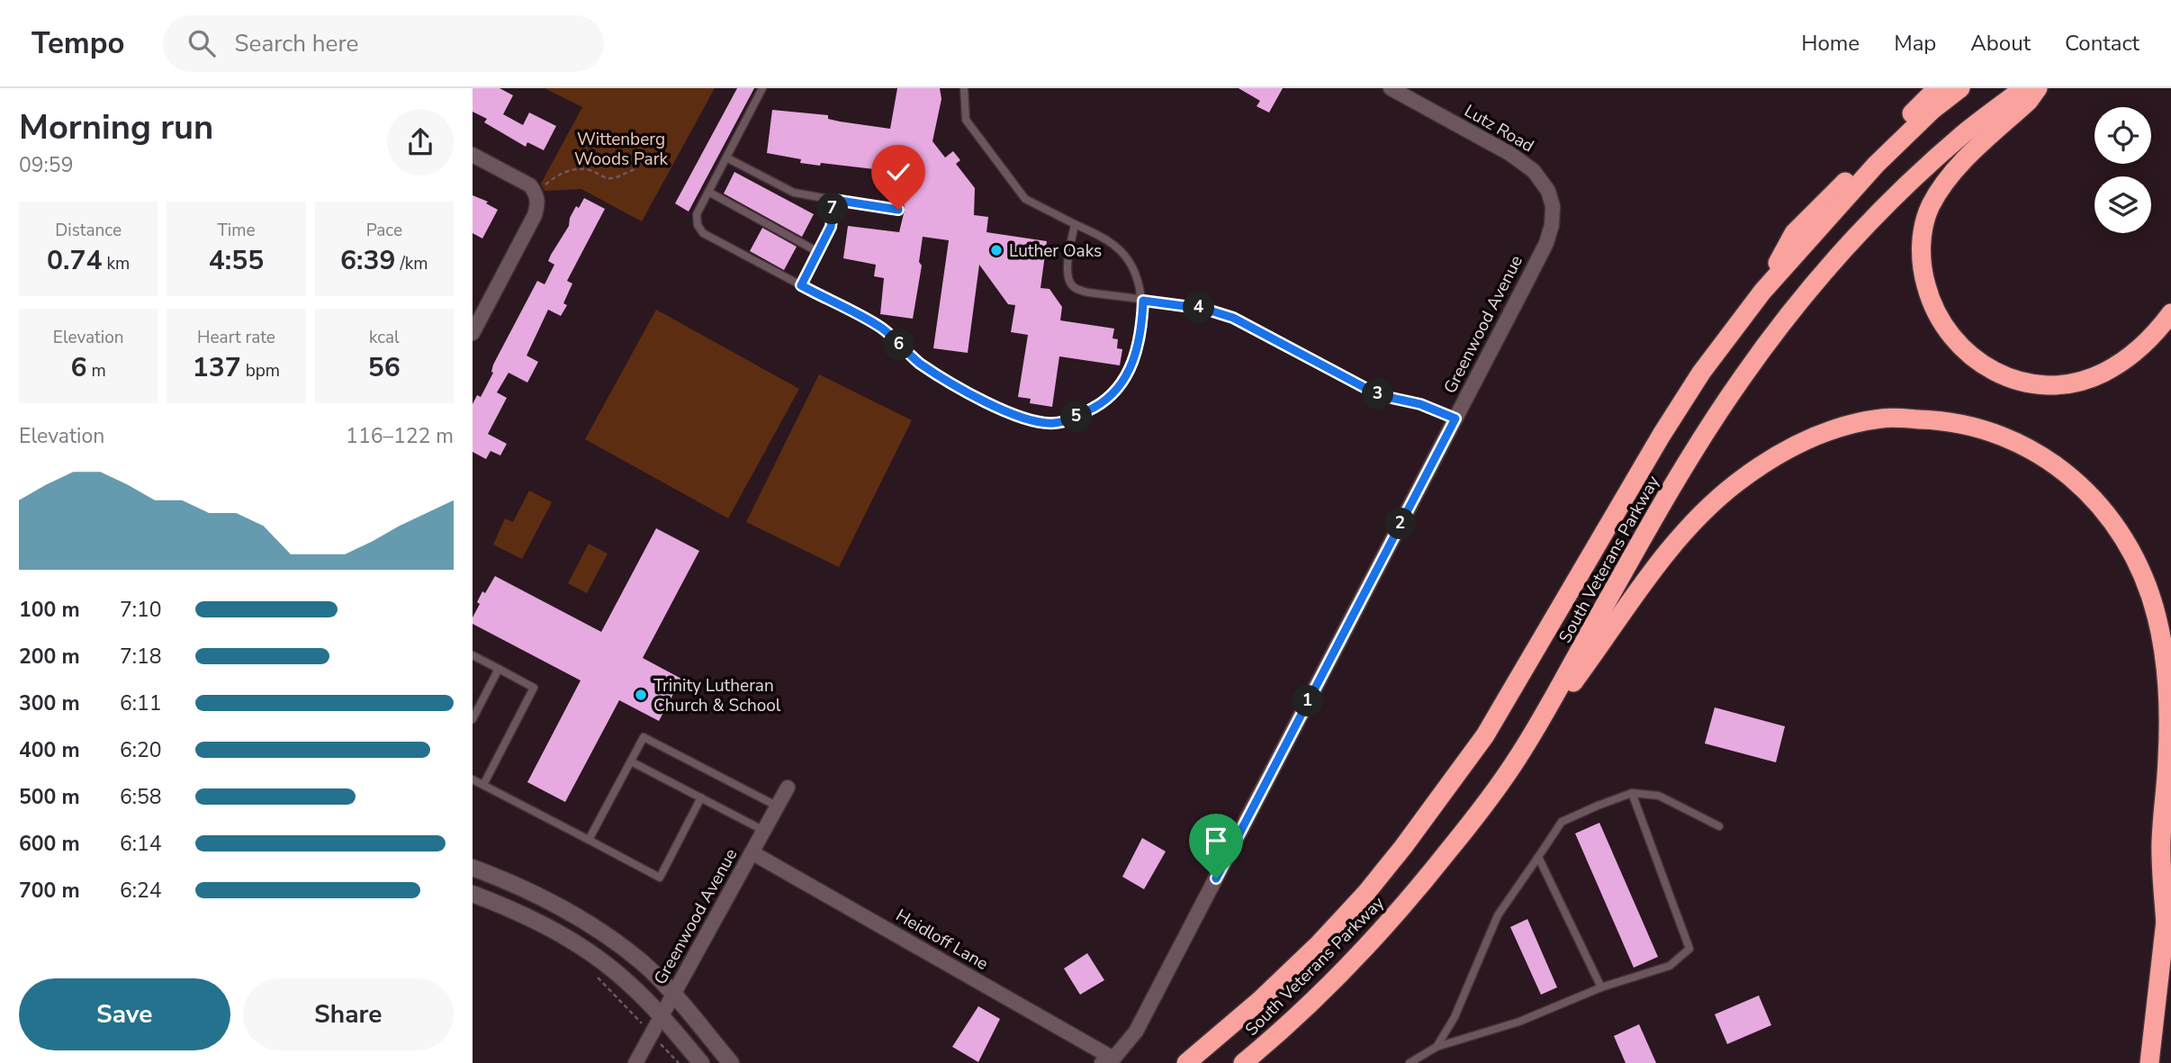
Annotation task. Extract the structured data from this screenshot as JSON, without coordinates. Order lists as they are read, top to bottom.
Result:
{
  "streets": {
    "highway": ["South Veterans Parkway"],
    "street": ["Lutz Road", "Greenwood Avenue", "Heidloff Lane"]
  },
  "crossings": [
    ["Lutz Road", "Greenwood Avenue"],
    ["Greenwood Avenue", "Heidloff Lane"]
  ],
  "parks": ["Wittenberg Woods Park"],
  "places": ["Luther Oaks", "Trinity Lutheran Church & School"],
  "page": {
    "header": "Tempo",
    "search": "Search here",
    "nav": [
      "Home",
      "Map",
      "About",
      "Contact"
    ],
    "heading": ["Morning run", "09:59"],
    "pins": [
      "7",
      "4",
      "6",
      "3",
      "5",
      "2",
      "1"
    ],
    "stats": [
      ["Distance", "0.74 km"],
      ["Time", "4:55"],
      ["Pace", "6:39 /km"],
      ["Elevation", "6 m"],
      ["Heart rate", "137 bpm"],
      ["kcal", "56"]
    ],
    "chart": ["Elevation", "116–122 m"],
    "list": [
      {
        "name": "100 m",
        "note": "7:10"
      },
      {
        "name": "200 m",
        "note": "7:18"
      },
      {
        "name": "300 m",
        "note": "6:11"
      },
      {
        "name": "400 m",
        "note": "6:20"
      },
      {
        "name": "500 m",
        "note": "6:58"
      },
      {
        "name": "600 m",
        "note": "6:14"
      },
      {
        "name": "700 m",
        "note": "6:24"
      }
    ],
    "buttons": ["Save", "Share"]
  }
}
